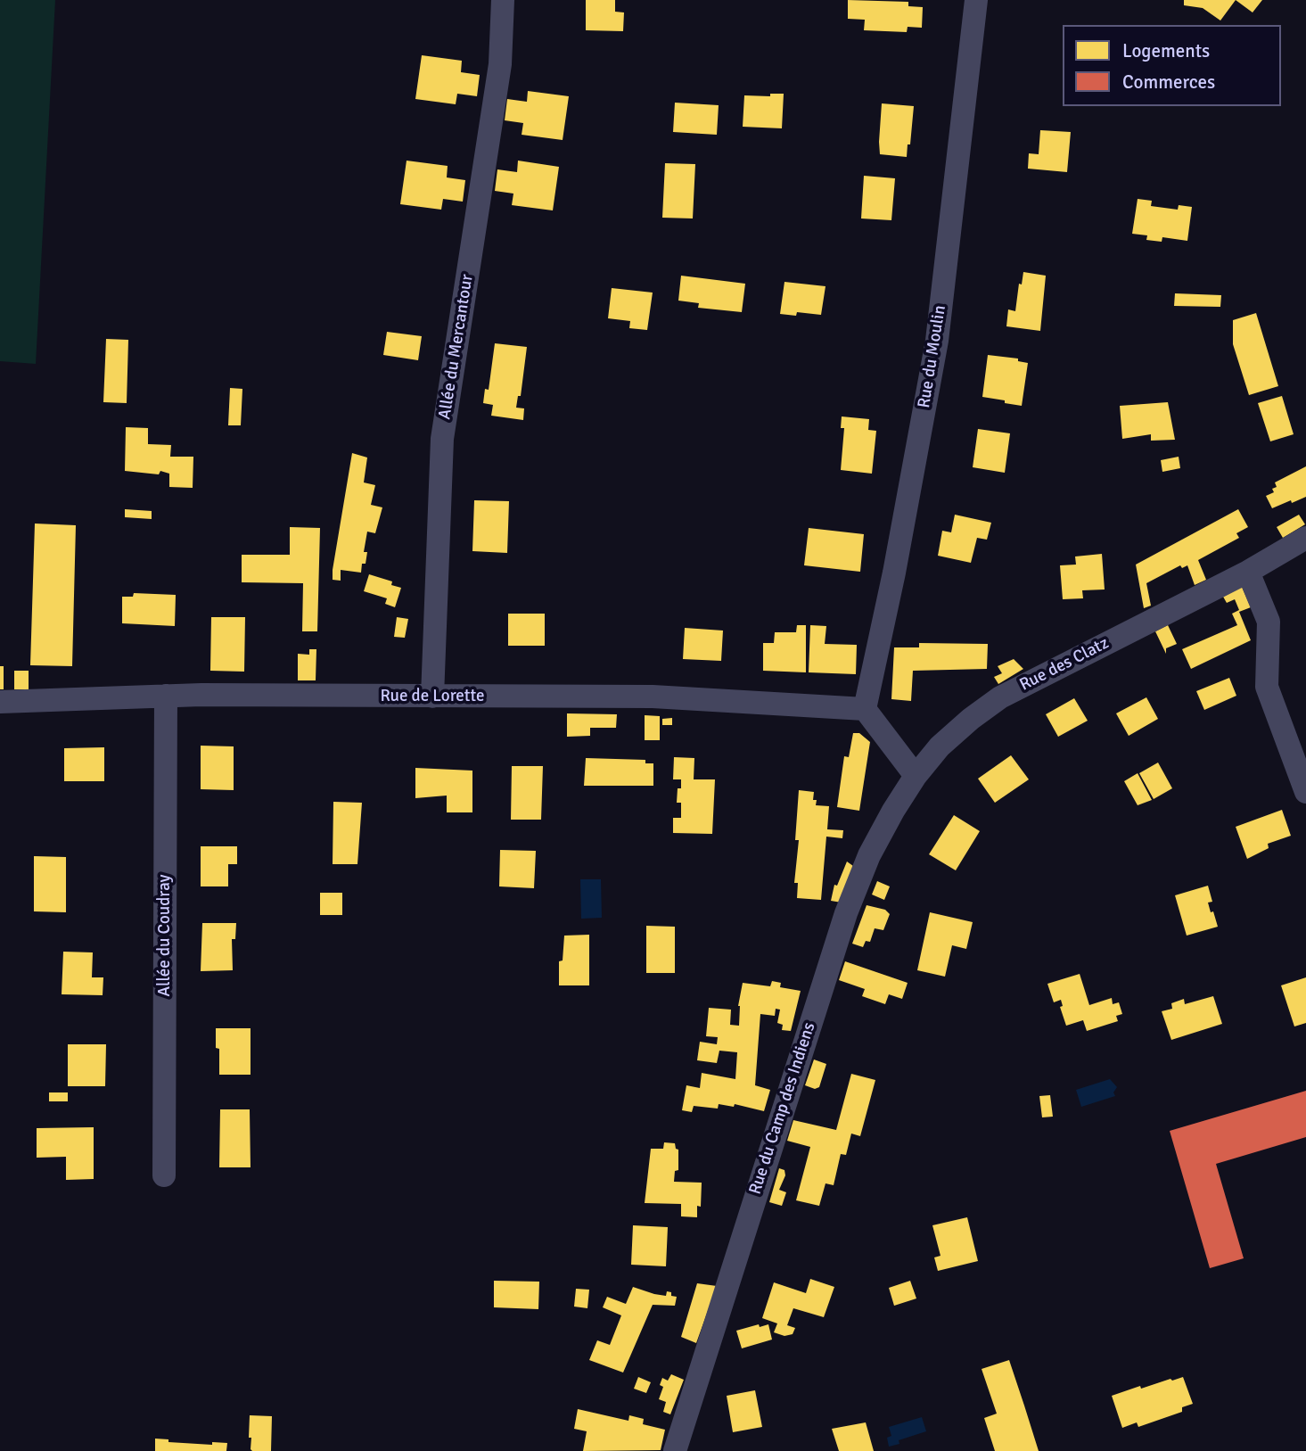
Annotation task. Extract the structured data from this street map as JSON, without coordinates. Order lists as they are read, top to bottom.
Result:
{
  "streets": {
    "street": [
      "Allée du Mercantour",
      "Rue du Moulin",
      "Rue des Clatz",
      "Rue de Lorette",
      "Allée du Coudray",
      "Rue du Camp des Indiens"
    ]
  },
  "crossings": [
    ["Allée du Mercantour", "Rue de Lorette"],
    ["Rue du Moulin", "Rue de Lorette"],
    ["Rue des Clatz", "Rue du Camp des Indiens"],
    ["Rue de Lorette", "Allée du Coudray"]
  ],
  "legend": ["Logements", "Commerces"]
}
